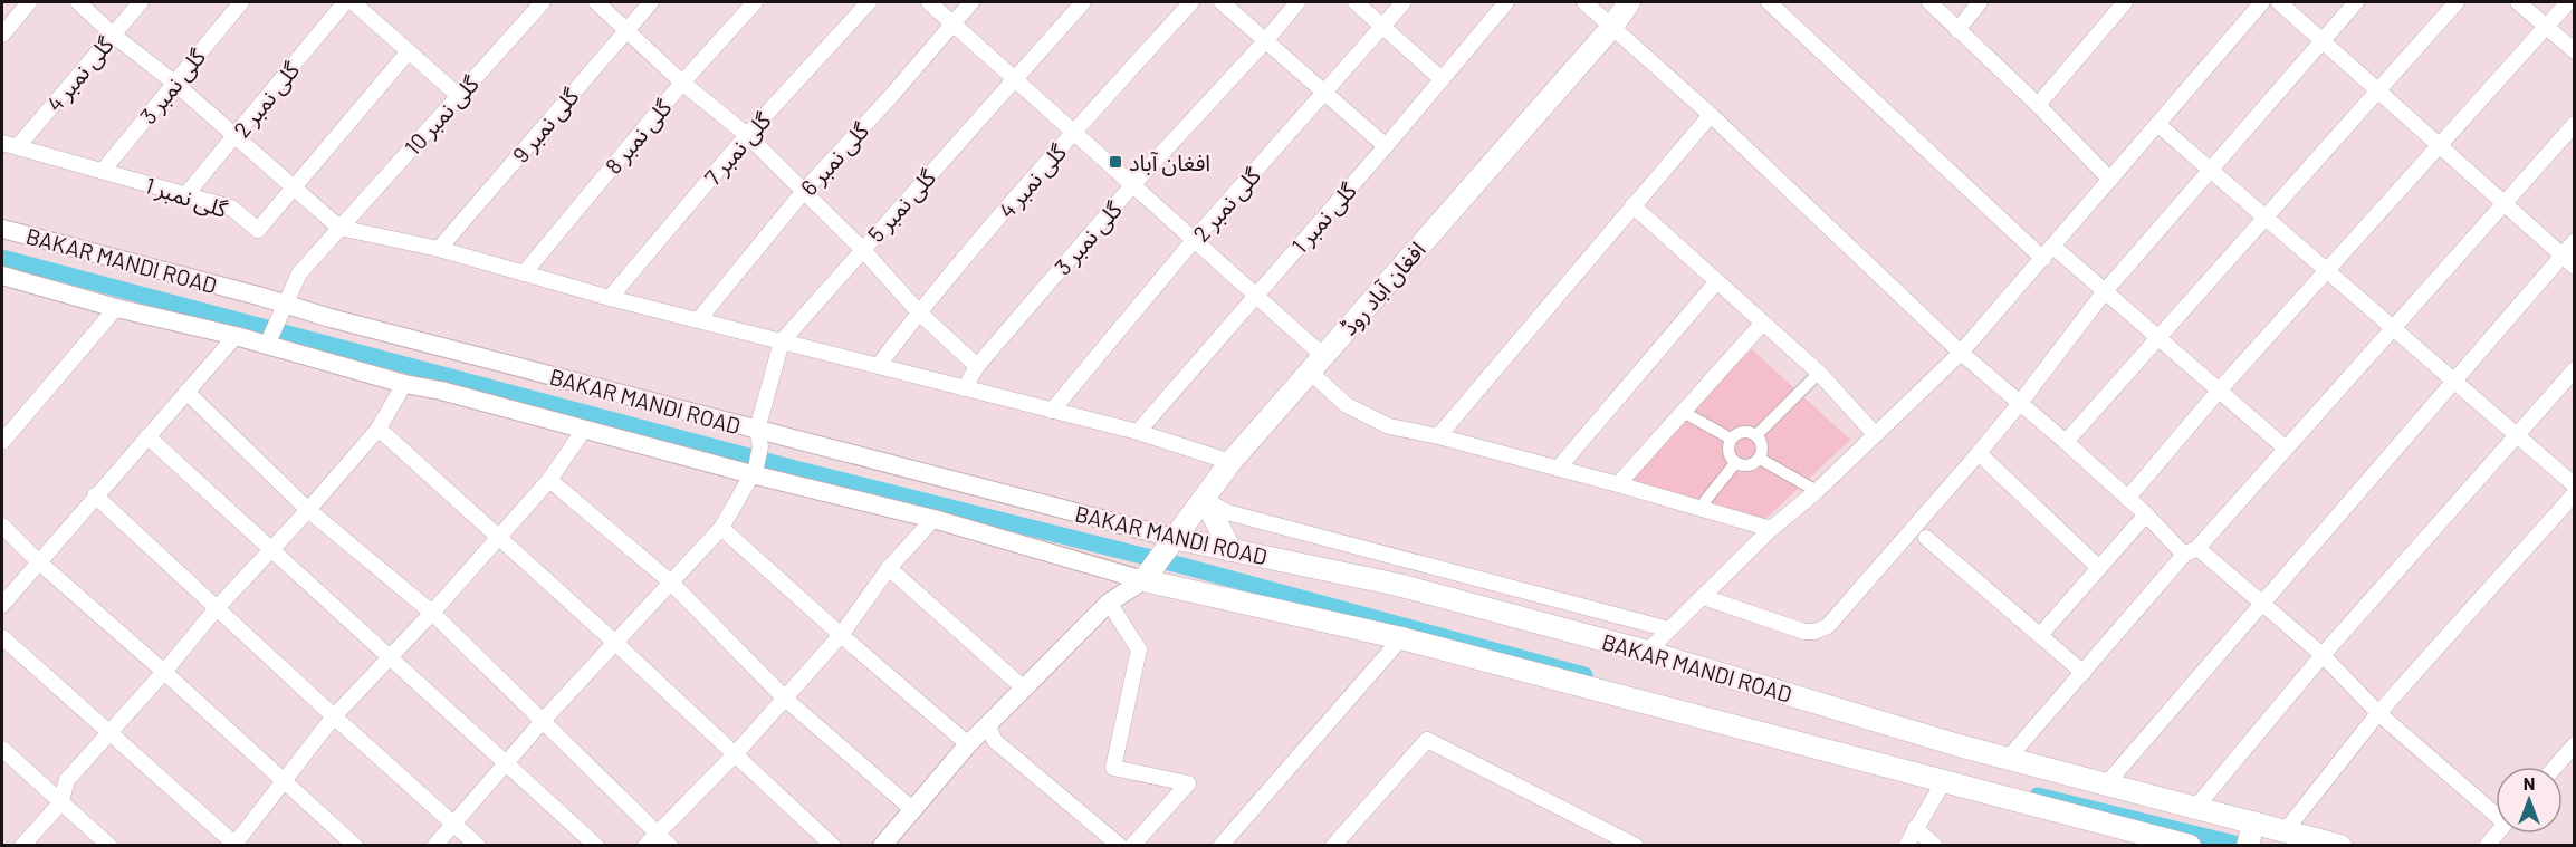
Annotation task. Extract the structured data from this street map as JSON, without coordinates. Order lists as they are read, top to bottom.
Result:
{
  "streets": {
    "main road": ["BAKAR MANDI ROAD", "افغان آباد روڈ"],
    "street": [
      "گلی نمبر 4",
      "گلی نمبر 3",
      "گلی نمبر 2",
      "گلی نمبر 10",
      "گلی نمبر 9",
      "گلی نمبر 8",
      "گلی نمبر 7",
      "گلی نمبر 6",
      "گلی نمبر 1",
      "گلی نمبر 5"
    ]
  },
  "crossings": [
    ["گلی نمبر 4", "گلی نمبر 1"],
    ["گلی نمبر 3", "گلی نمبر 1"],
    ["گلی نمبر 2", "گلی نمبر 1"],
    ["گلی نمبر 10", "BAKAR MANDI ROAD"],
    ["گلی نمبر 5", "BAKAR MANDI ROAD"],
    ["BAKAR MANDI ROAD", "افغان آباد روڈ"]
  ],
  "places": {
    "transit": ["افغان آباد"]
  },
  "north": "top"
}
